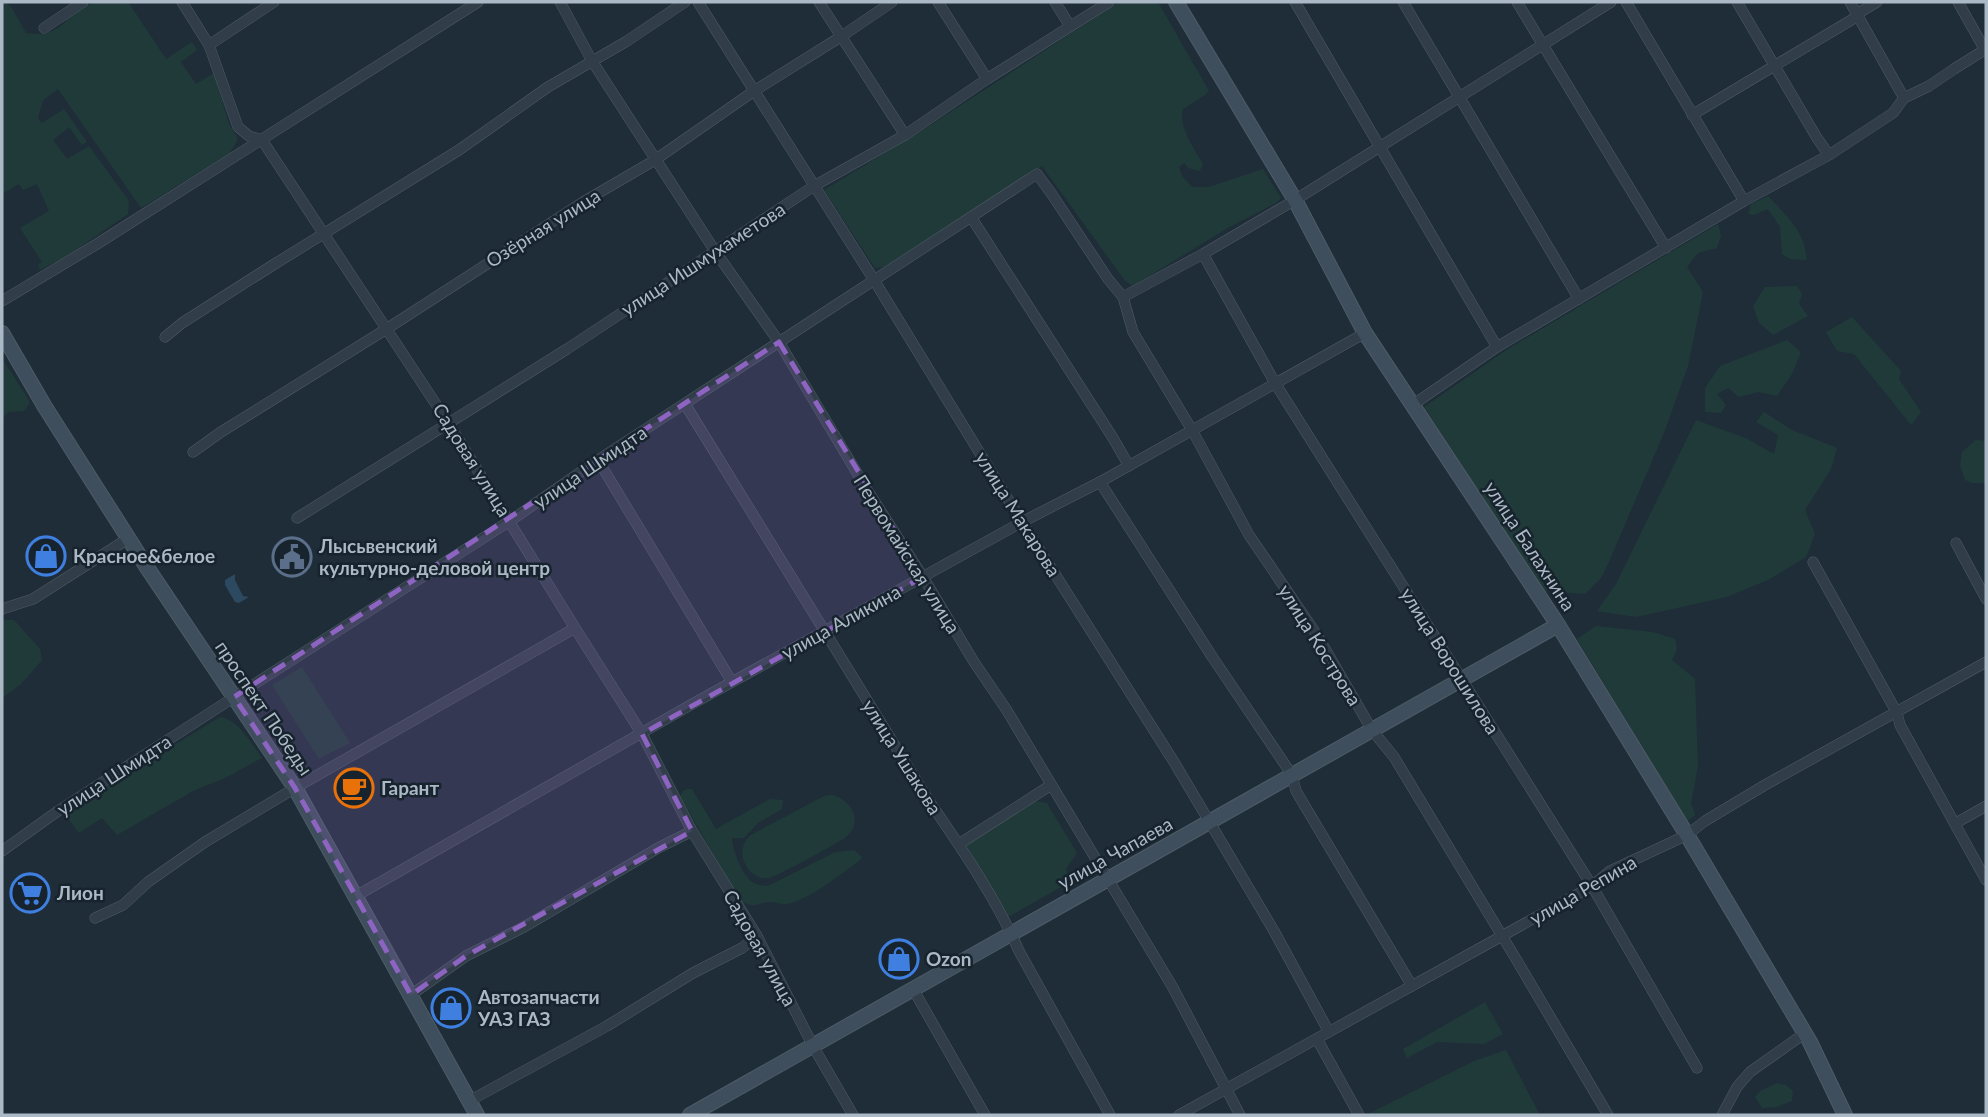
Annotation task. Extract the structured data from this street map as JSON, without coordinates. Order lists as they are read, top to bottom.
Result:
{
  "streets": {
    "street": [
      "Озёрная улица",
      "улица Ишмухаметова",
      "Садовая улица",
      "улица Шмидта",
      "улица Макарова",
      "улица Балахнина",
      "Первомайская улица",
      "улица Аликина",
      "улица Кострова",
      "улица Ворошилова",
      "проспект Победы",
      "улица Ушакова",
      "улица Чапаева",
      "улица Репина"
    ]
  },
  "crossings": [
    ["Озёрная улица", "Садовая улица"],
    ["Озёрная улица", "улица Макарова"],
    ["Озёрная улица", "Первомайская улица"],
    ["улица Ишмухаметова", "Садовая улица"],
    ["улица Ишмухаметова", "улица Макарова"],
    ["улица Ишмухаметова", "Первомайская улица"],
    ["Садовая улица", "улица Шмидта"],
    ["Садовая улица", "улица Аликина"],
    ["Садовая улица", "улица Чапаева"],
    ["улица Шмидта", "улица Макарова"],
    ["улица Шмидта", "Первомайская улица"],
    ["улица Шмидта", "улица Кострова"],
    ["улица Шмидта", "проспект Победы"],
    ["улица Шмидта", "улица Ушакова"],
    ["улица Макарова", "улица Аликина"],
    ["улица Макарова", "улица Чапаева"],
    ["улица Макарова", "улица Репина"],
    ["улица Балахнина", "улица Аликина"],
    ["улица Балахнина", "улица Чапаева"],
    ["улица Балахнина", "улица Репина"],
    ["Первомайская улица", "улица Аликина"],
    ["Первомайская улица", "улица Чапаева"],
    ["Первомайская улица", "улица Репина"],
    ["улица Аликина", "улица Кострова"],
    ["улица Аликина", "улица Ворошилова"],
    ["улица Аликина", "проспект Победы"],
    ["улица Аликина", "улица Ушакова"],
    ["улица Кострова", "улица Чапаева"],
    ["улица Кострова", "улица Репина"],
    ["улица Ворошилова", "улица Чапаева"],
    ["улица Ворошилова", "улица Репина"],
    ["улица Ушакова", "улица Чапаева"]
  ],
  "places": {
    "shop": ["Красное&белое", "Ozon", "Автозапчасти УАЗ ГАЗ"],
    "public building": ["Лысьвенский культурно-деловой центр"],
    "cafe": ["Гарант"],
    "supermarket": ["Лион"]
  }
}
